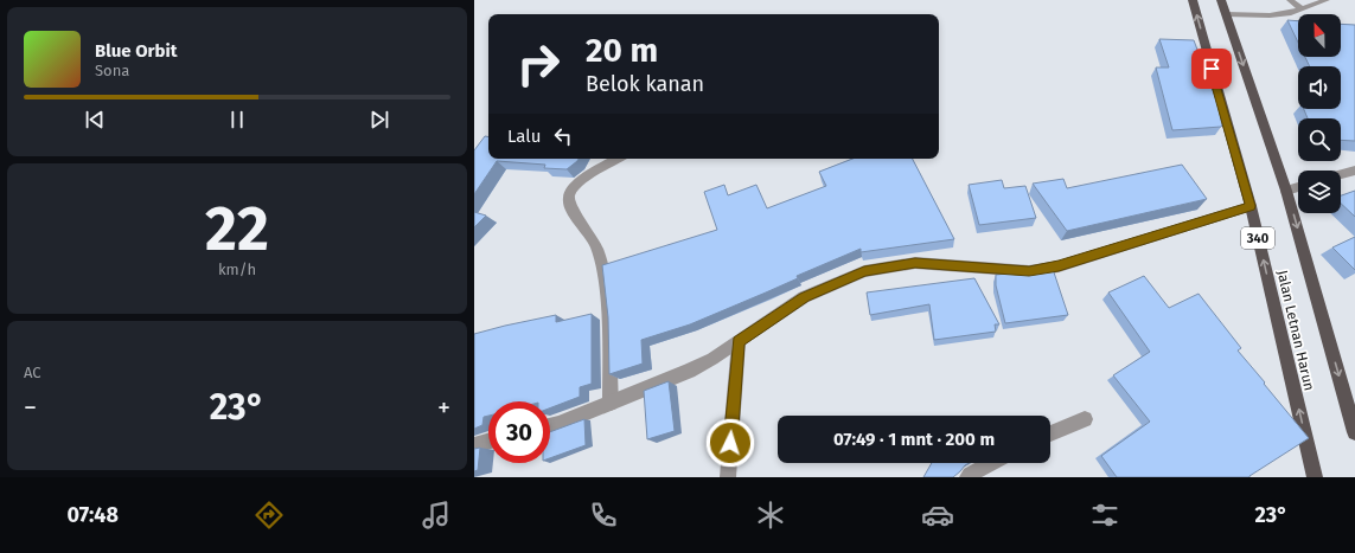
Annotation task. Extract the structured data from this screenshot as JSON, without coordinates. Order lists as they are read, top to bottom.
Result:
{
  "streets": {
    "main road": ["340", "Jalan Letnan Harun"]
  },
  "north": "top",
  "page": {
    "turn": ["20 m", "Belok kanan"],
    "song": ["Blue Orbit", "Sona"],
    "then": "Lalu",
    "tile": [
      ["22", "km/h"],
      "AC"
    ],
    "heat": ["−", "23°", "+"],
    "limit": "30",
    "trip": "07:49 · 1 mnt · 200 m",
    "tabs": ["07:48", "23°"]
  }
}
